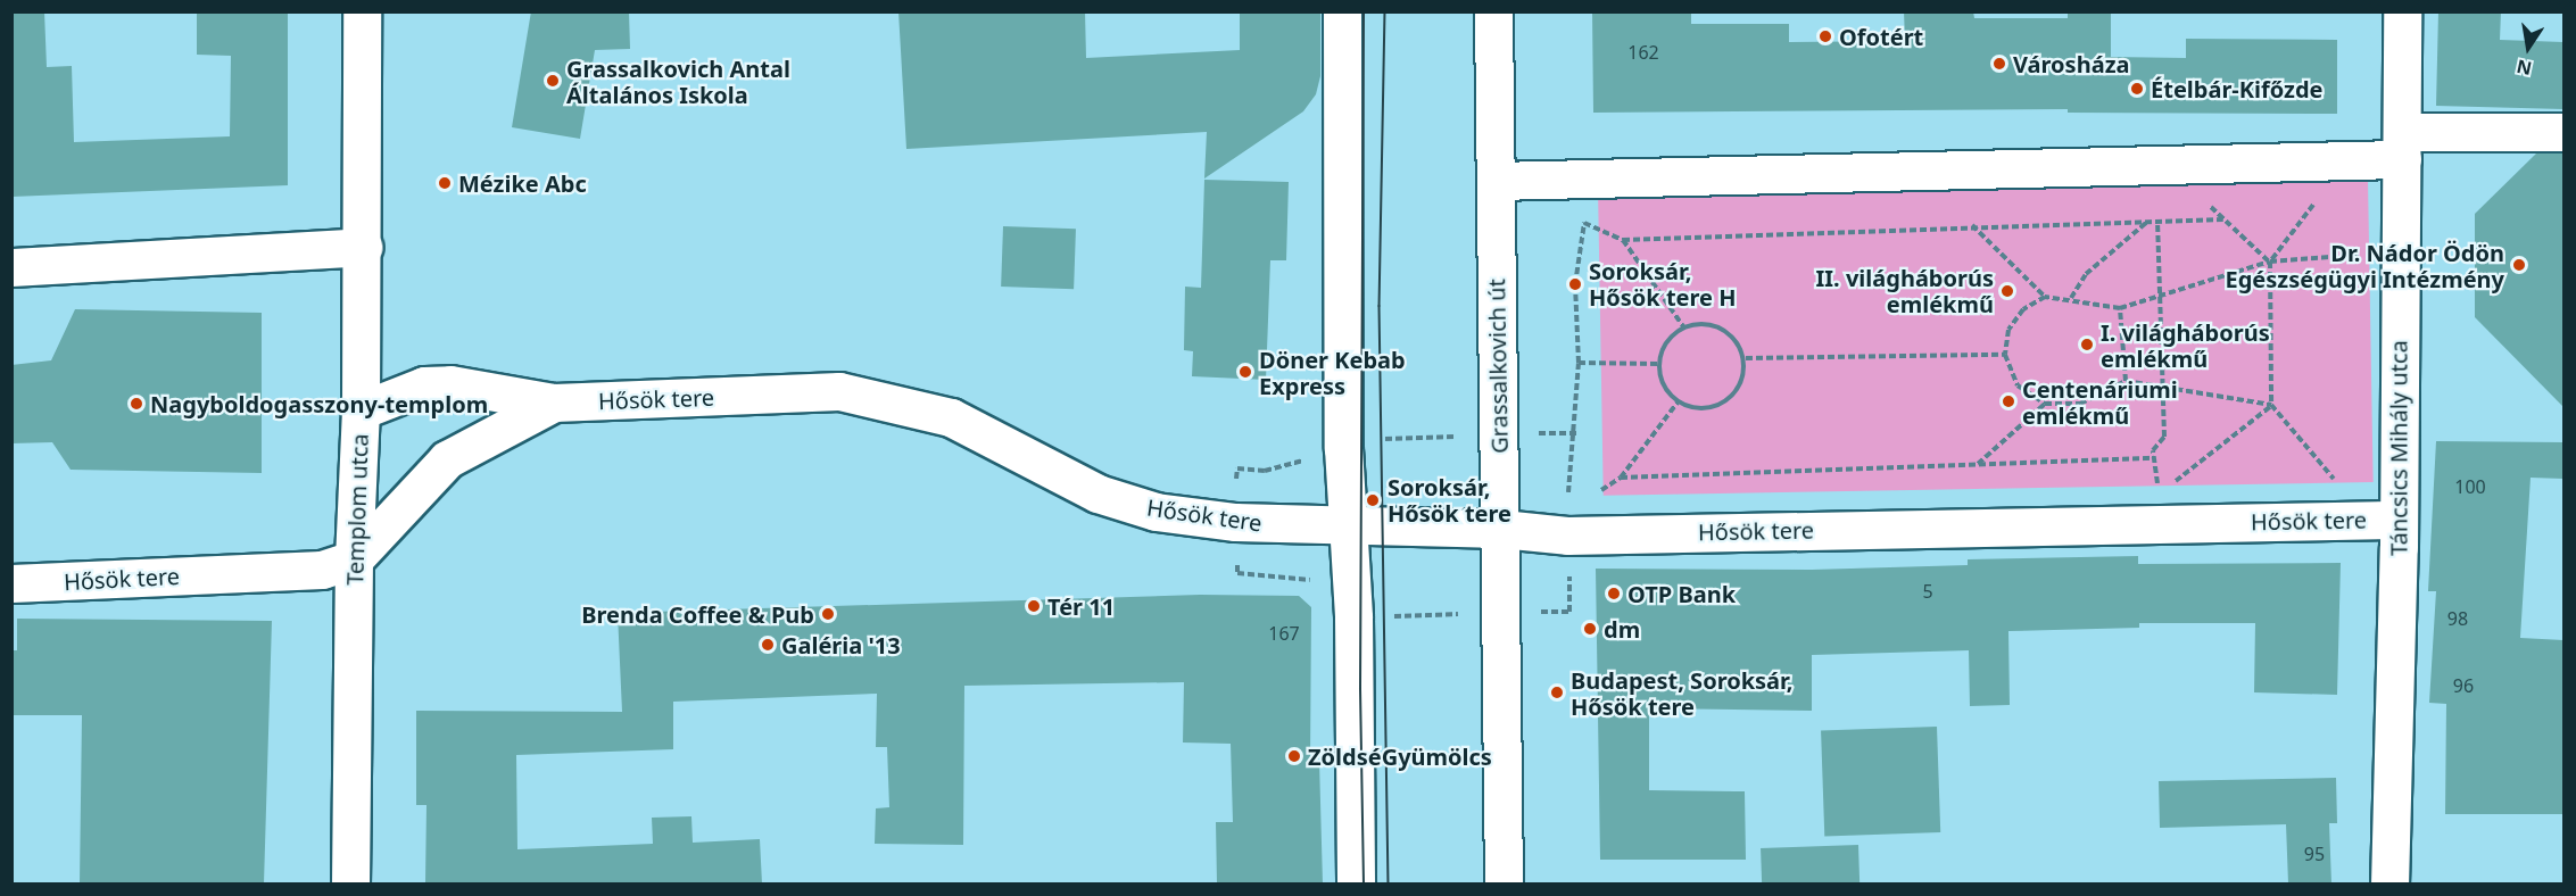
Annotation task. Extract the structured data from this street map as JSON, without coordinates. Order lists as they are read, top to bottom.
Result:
{
  "streets": {
    "street": [
      "Grassalkovich út",
      "Hősök tere",
      "Táncsics Mihály utca",
      "Templom utca"
    ]
  },
  "crossings": [
    ["Grassalkovich út", "Hősök tere"],
    ["Hősök tere", "Táncsics Mihály utca"],
    ["Hősök tere", "Templom utca"]
  ],
  "places": [
    "Ofotért",
    "Városháza",
    "Grassalkovich Antal Általános Iskola",
    "Ételbár-Kifőzde",
    "Mézike Abc",
    "Dr. Nádor Ödön Egészségügyi Intézmény",
    "Soroksár, Hősök tere H",
    "II. világháborús emlékmű",
    "I. világháborús emlékmű",
    "Döner Kebab Express",
    "Centenáriumi emlékmű",
    "Nagyboldogasszony-templom",
    "Soroksár, Hősök tere",
    "OTP Bank",
    "Tér 11",
    "Brenda Coffee & Pub",
    "dm",
    "Galéria '13",
    "Budapest, Soroksár, Hősök tere",
    "ZöldséGyümölcs"
  ],
  "house_numbers": [
    "162",
    "100",
    "5",
    "98",
    "167",
    "96",
    "95"
  ],
  "north": "bottom"
}
